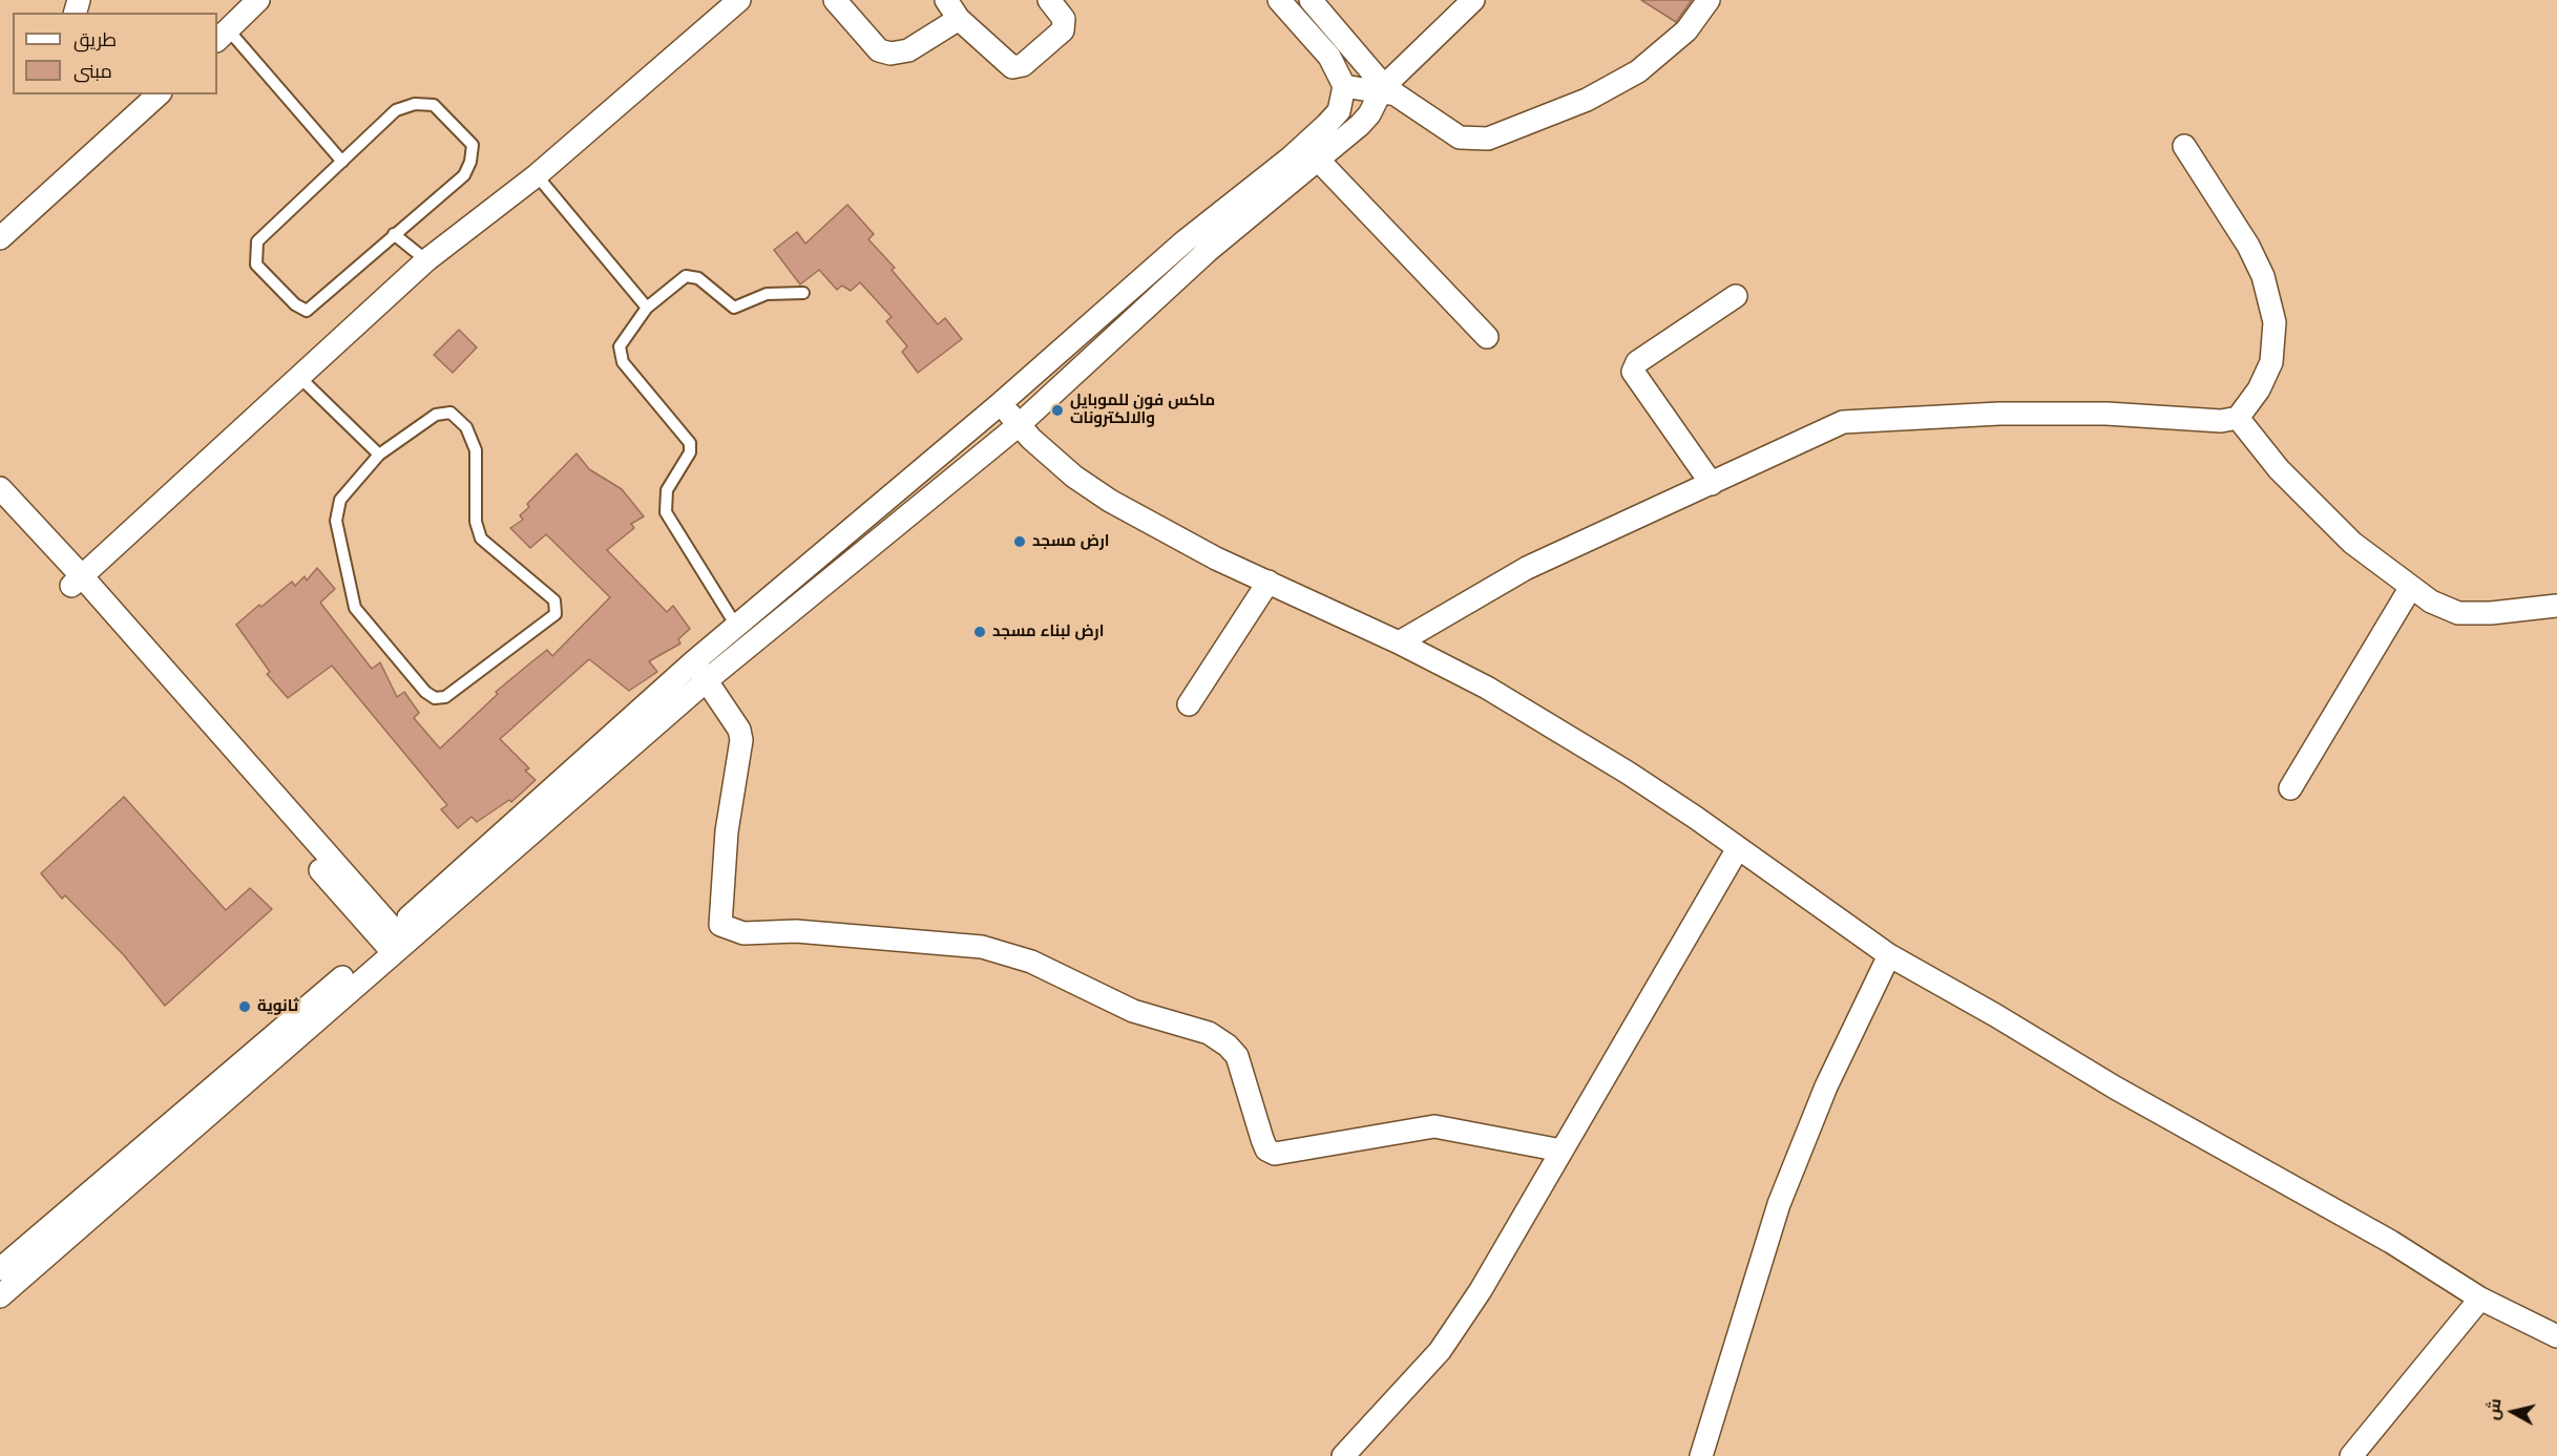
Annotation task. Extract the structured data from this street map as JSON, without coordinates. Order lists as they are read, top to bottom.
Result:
{
  "places": [
    "ماكس فون للموبايل والالكترونات",
    "ارض مسجد",
    "ارض لبناء مسجد",
    "ثانوية"
  ],
  "legend": ["طريق", "مبنى"],
  "north": "left"
}
